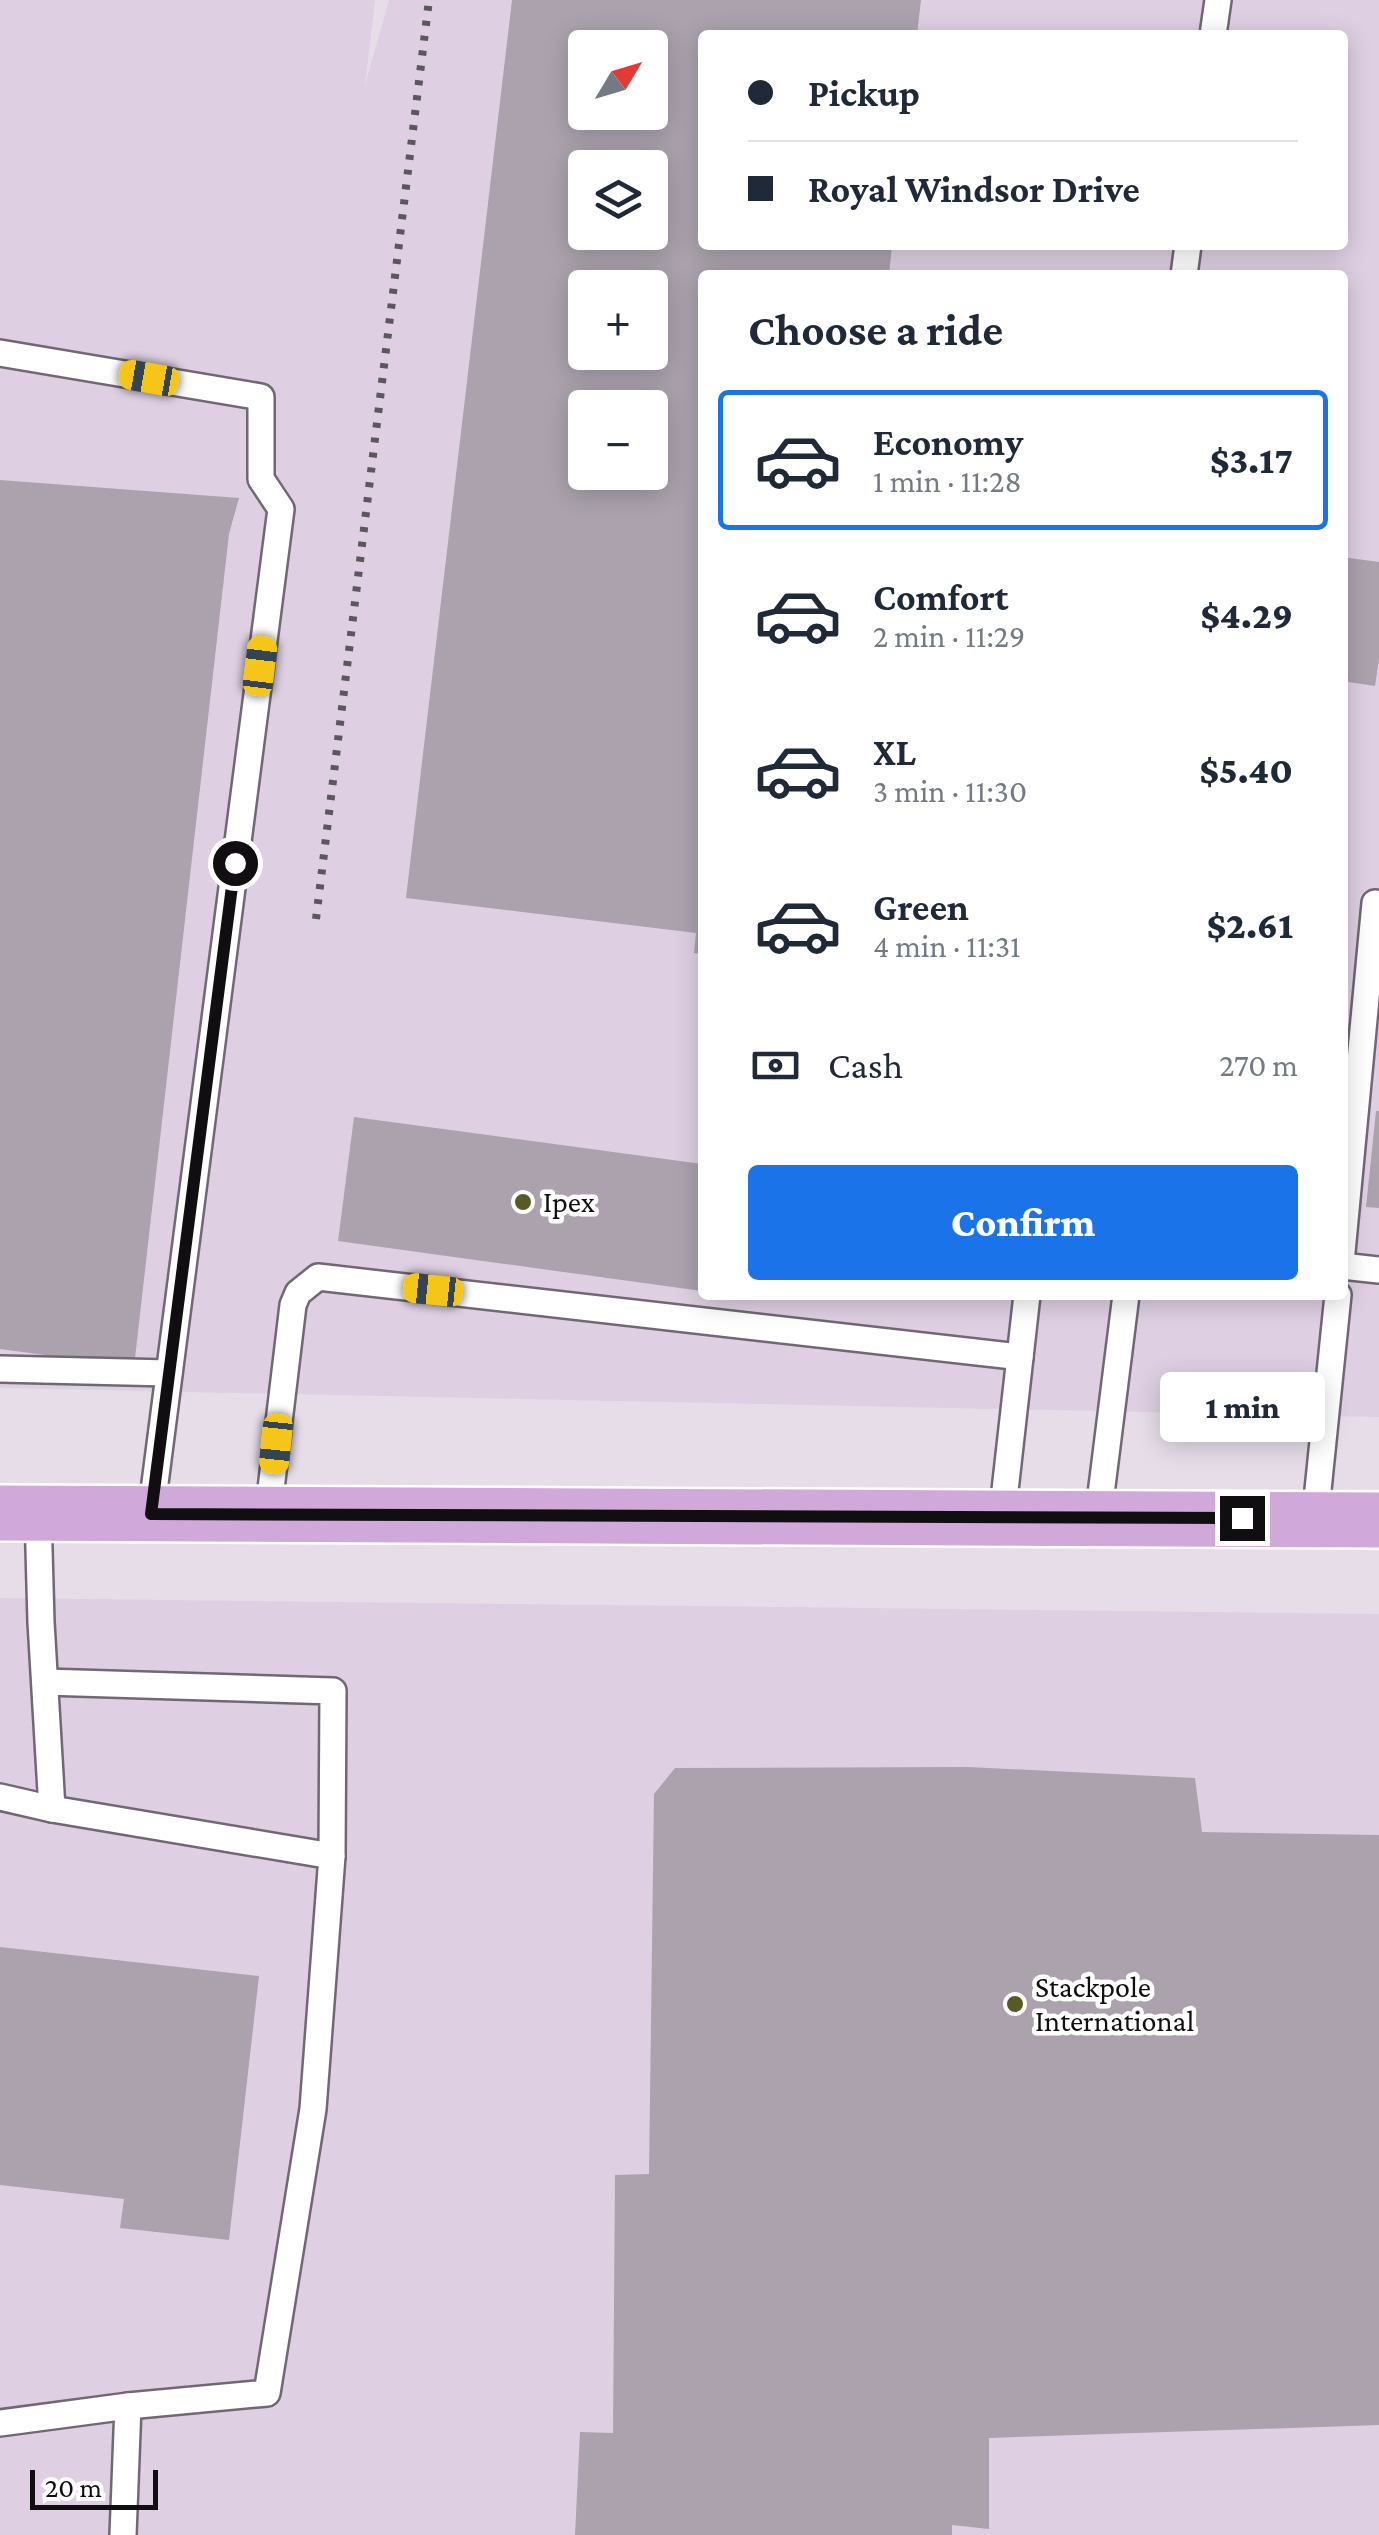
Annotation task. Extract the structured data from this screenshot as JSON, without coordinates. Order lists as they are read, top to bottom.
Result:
{
  "places": ["Ipex", "Stackpole International"],
  "scale_bar": "20 m",
  "north": "top right",
  "page": {
    "map_buttons": ["+", "−"],
    "banner": ["Pickup", "Royal Windsor Drive"],
    "heading": "Choose a ride",
    "list": [
      {
        "name": "Economy",
        "note": "1 min · 11:28",
        "value": "$3.17"
      },
      {
        "name": "Comfort",
        "note": "2 min · 11:29",
        "value": "$4.29"
      },
      {
        "name": "XL",
        "note": "3 min · 11:30",
        "value": "$5.40"
      },
      {
        "name": "Green",
        "note": "4 min · 11:31",
        "value": "$2.61"
      }
    ],
    "pay": ["Cash", "270 m"],
    "buttons": "Confirm",
    "bubble": "1 min",
    "scale": "20 m"
  }
}
